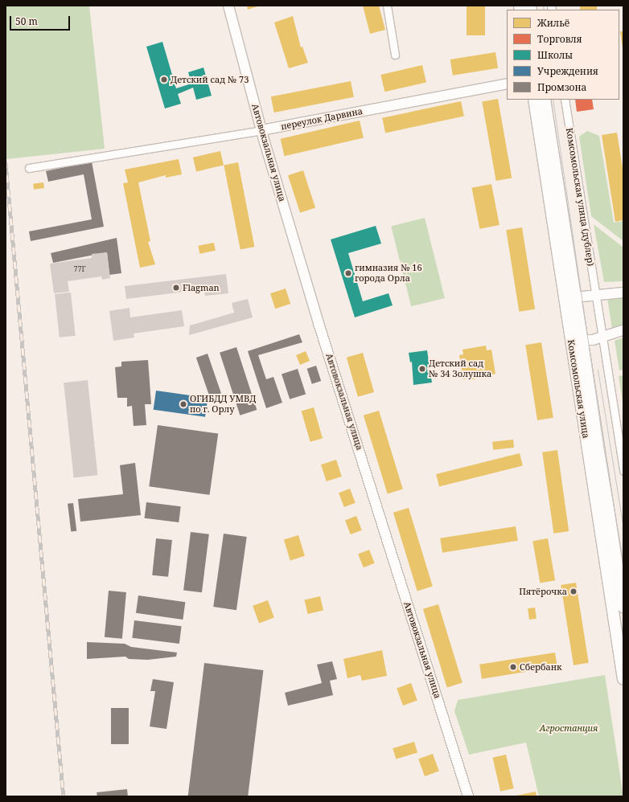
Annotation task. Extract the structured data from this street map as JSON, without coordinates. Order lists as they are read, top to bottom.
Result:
{
  "streets": {
    "main road": ["Комсомольская улица"],
    "street": ["переулок Дарвина", "Автовокзальная улица", "Комсомольская улица (дублер)"]
  },
  "crossings": [
    ["переулок Дарвина", "Автовокзальная улица"]
  ],
  "parks": ["Агростанция"],
  "places": [
    "Детский сад № 73",
    "гимназия № 16 города Орла",
    "Flagman",
    "Детский сад № 34 Золушка",
    "ОГИБДД УМВД по г. Орлу",
    "Пятёрочка",
    "Сбербанк"
  ],
  "house_numbers": ["77Г"],
  "legend": [
    "Жильё",
    "Торговля",
    "Школы",
    "Учреждения",
    "Промзона"
  ],
  "scale_bar": "50 m"
}
